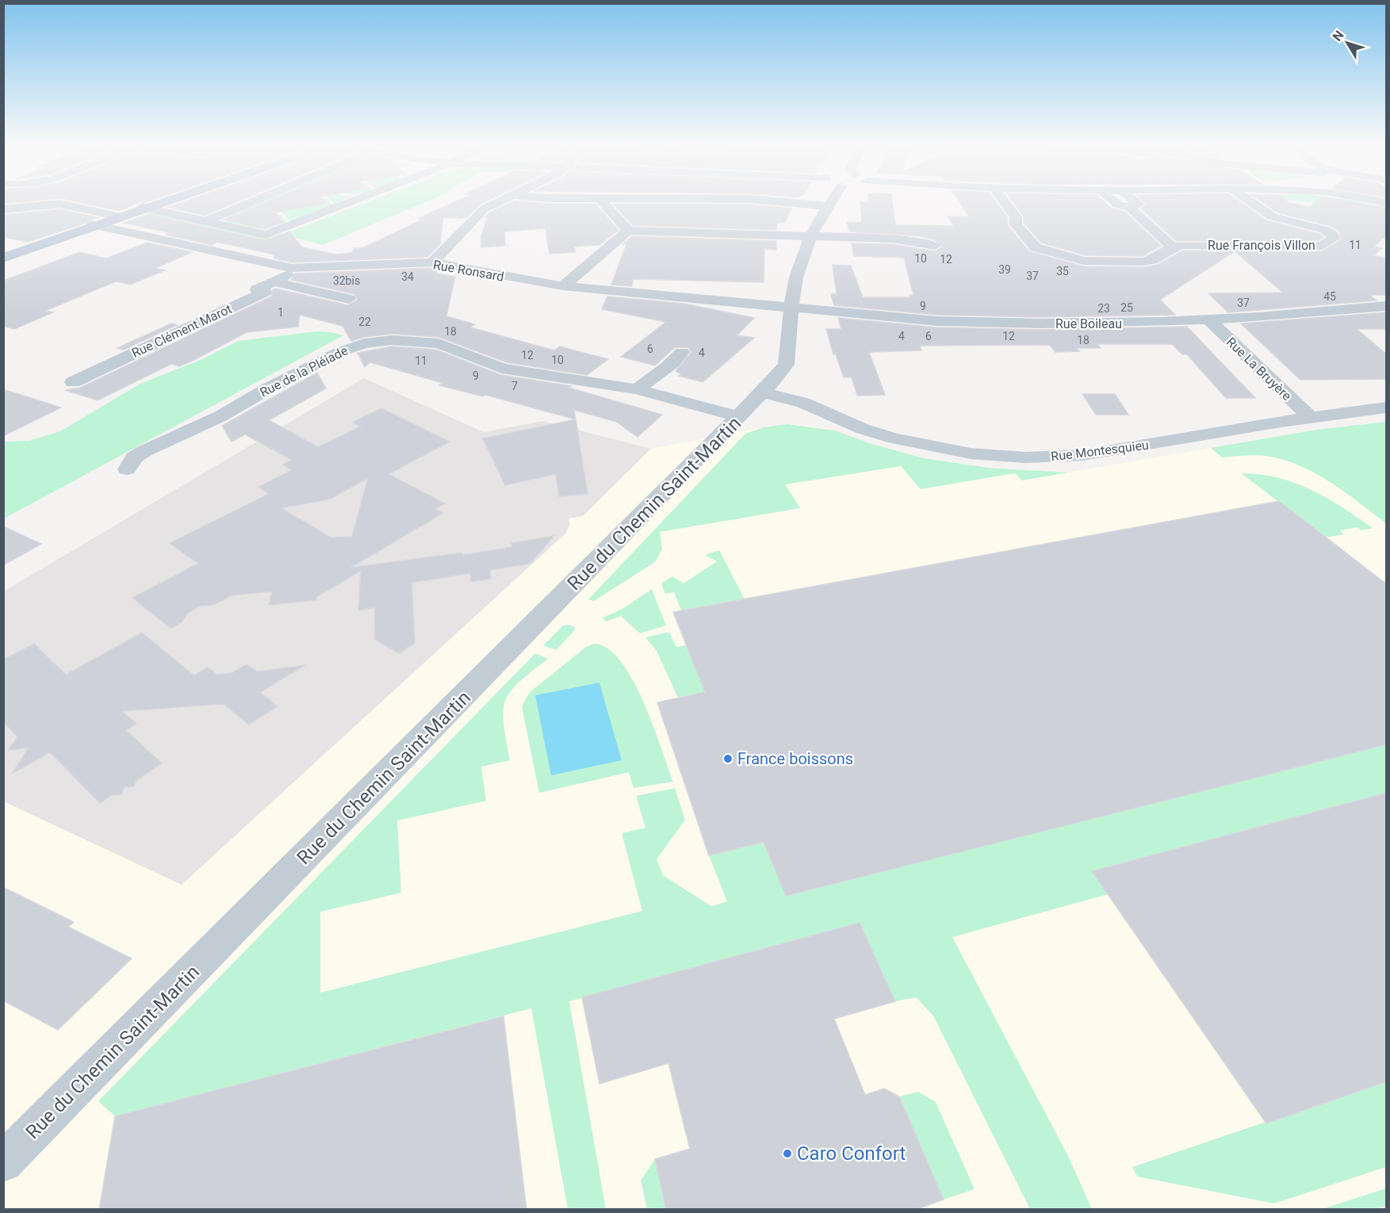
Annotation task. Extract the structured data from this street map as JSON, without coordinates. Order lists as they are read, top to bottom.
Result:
{
  "streets": {
    "street": [
      "Rue François Villon",
      "Rue Ronsard",
      "Rue Boileau",
      "Rue Clément Marot",
      "Rue La Bruyère",
      "Rue de la Pléiade",
      "Rue Montesquieu",
      "Rue du Chemin Saint-Martin"
    ]
  },
  "crossings": [
    ["Rue Ronsard", "Rue Boileau"],
    ["Rue Ronsard", "Rue Clément Marot"],
    ["Rue Ronsard", "Rue du Chemin Saint-Martin"],
    ["Rue Boileau", "Rue La Bruyère"],
    ["Rue Boileau", "Rue du Chemin Saint-Martin"],
    ["Rue La Bruyère", "Rue Montesquieu"],
    ["Rue de la Pléiade", "Rue du Chemin Saint-Martin"],
    ["Rue Montesquieu", "Rue du Chemin Saint-Martin"]
  ],
  "places": ["France boissons", "Caro Confort"],
  "house_numbers": [
    "11",
    "10",
    "12",
    "39",
    "35",
    "37",
    "34",
    "32bis",
    "45",
    "37",
    "9",
    "25",
    "23",
    "1",
    "22",
    "18",
    "4",
    "6",
    "12",
    "18",
    "6",
    "4",
    "12",
    "10",
    "11",
    "9",
    "7"
  ],
  "north": "top left"
}
